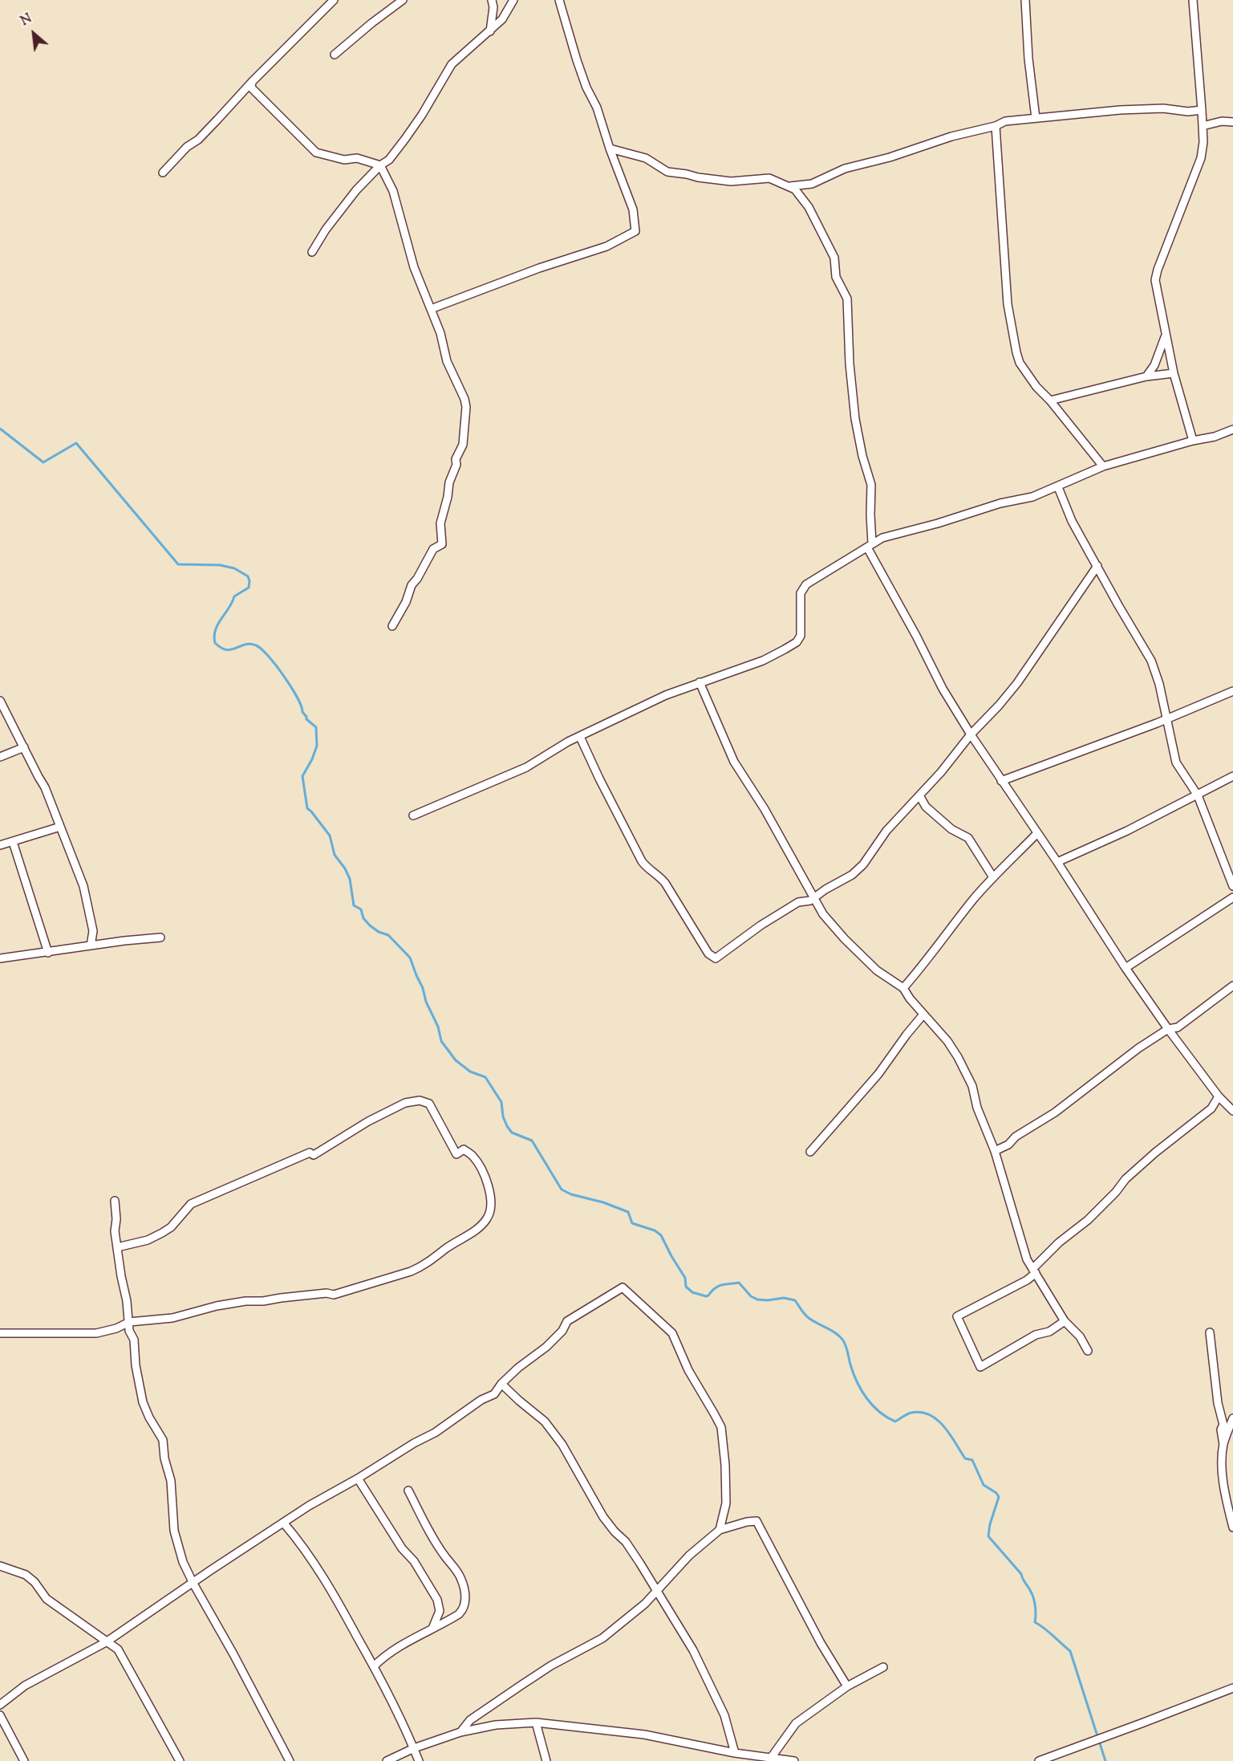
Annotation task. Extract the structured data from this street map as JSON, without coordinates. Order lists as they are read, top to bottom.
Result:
{
  "north": "top left"
}
